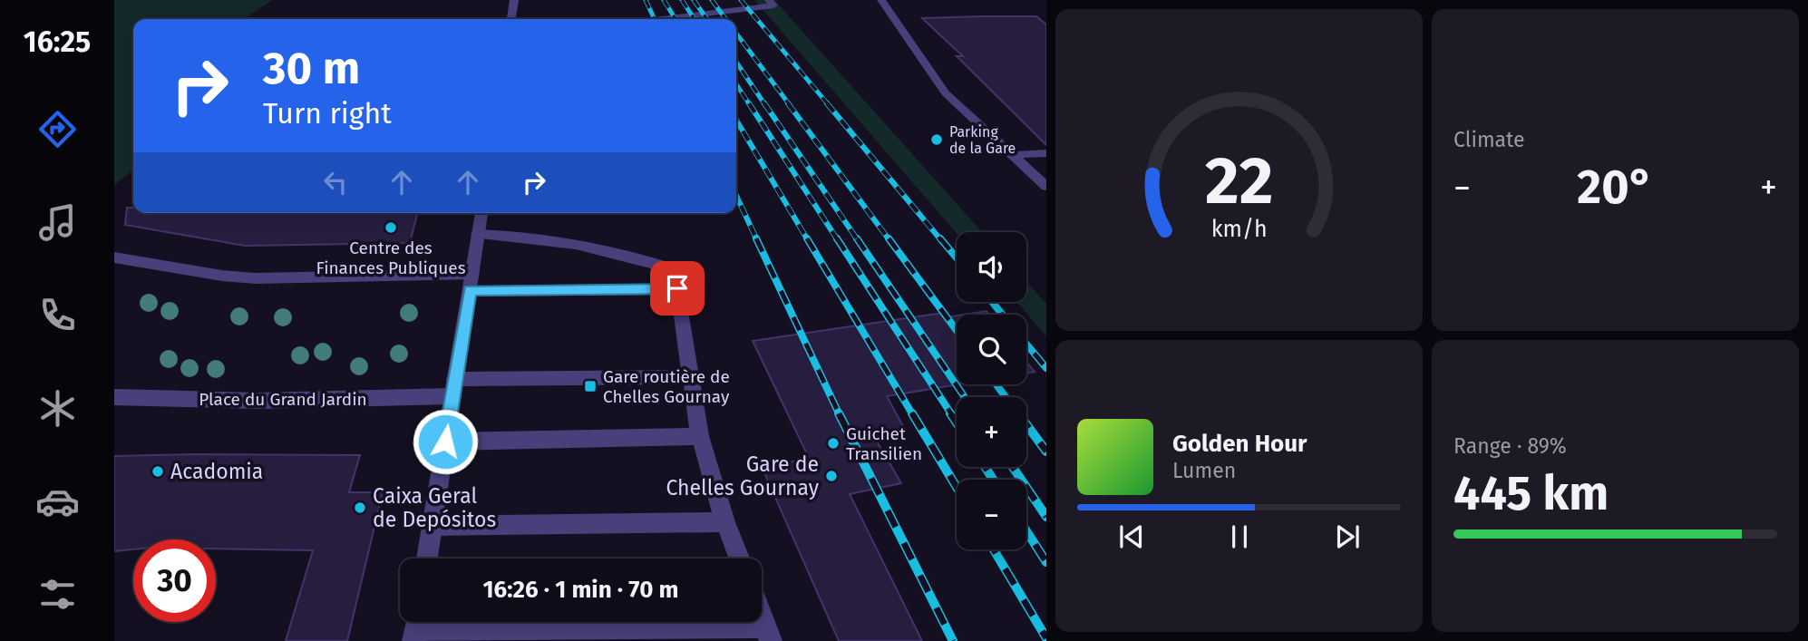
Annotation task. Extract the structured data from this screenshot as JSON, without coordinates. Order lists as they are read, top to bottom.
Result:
{
  "streets": {
    "street": ["Place du Grand Jardin"]
  },
  "places": {
    "other": [
      "Parking de la Gare",
      "Centre des Finances Publiques",
      "Guichet Transilien",
      "Acadomia",
      "Gare de Chelles Gournay",
      "Caixa Geral de Depósitos"
    ],
    "transit": ["Gare routière de Chelles Gournay"]
  },
  "page": {
    "tabs": "16:25",
    "tile": [
      "Climate",
      ["Range · 89%", "445 km"]
    ],
    "turn": ["30 m", "Turn right"],
    "heat": ["−", "20°", "+"],
    "map_buttons": ["+", "−"],
    "song": ["Golden Hour", "Lumen"],
    "limit": "30",
    "trip": "16:26 · 1 min · 70 m",
    "gauge": ["22", "km/h"]
  }
}
